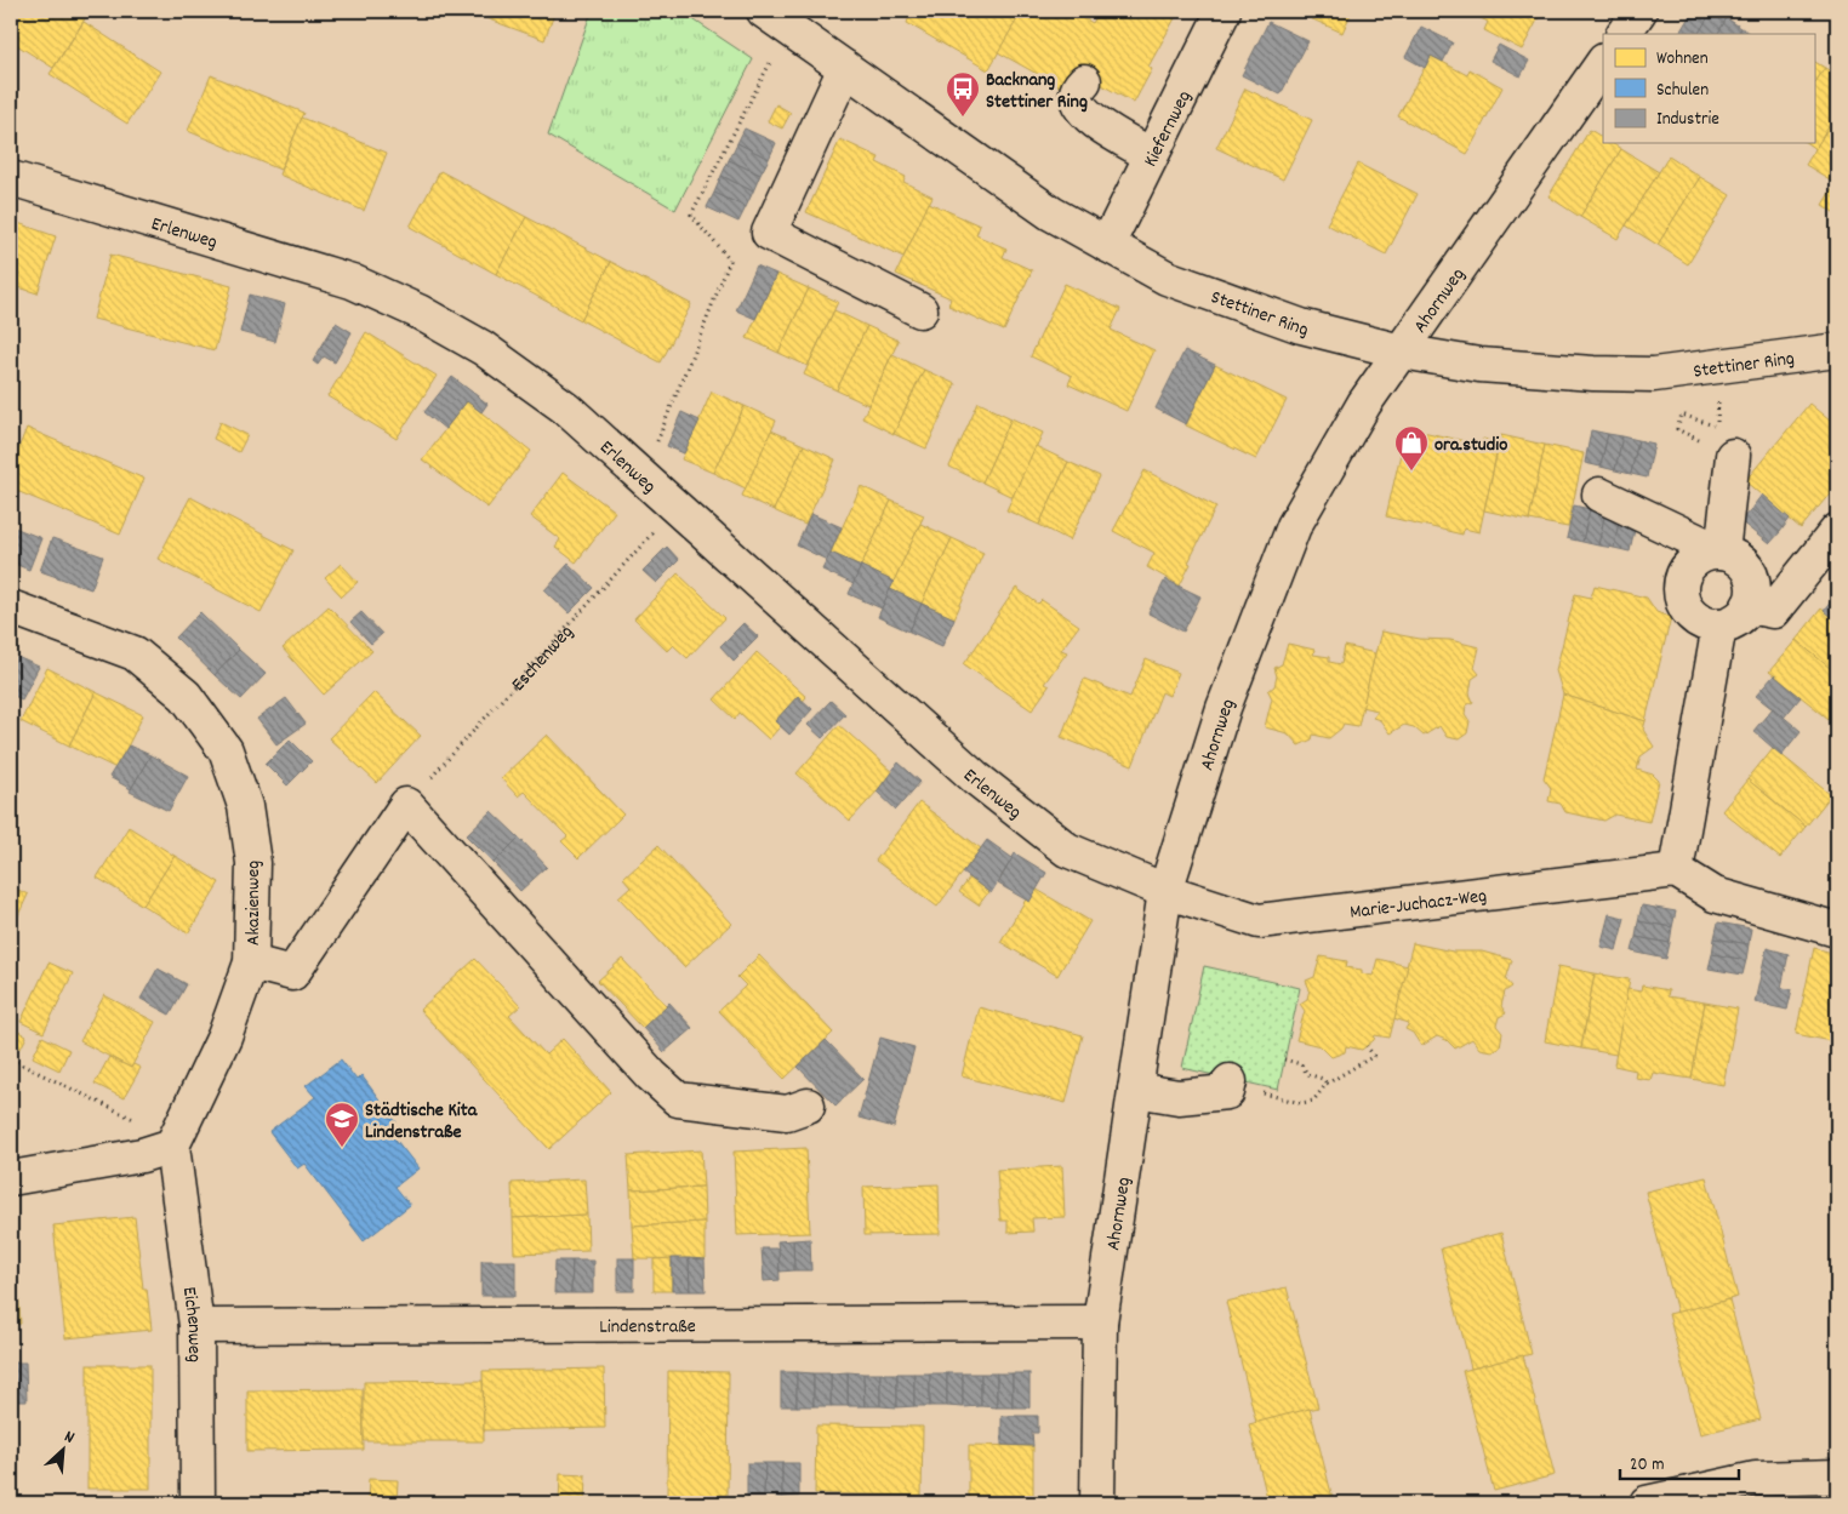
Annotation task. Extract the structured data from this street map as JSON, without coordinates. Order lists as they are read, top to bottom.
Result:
{
  "streets": {
    "street": [
      "Kiefernweg",
      "Erlenweg",
      "Ahornweg",
      "Stettiner Ring",
      "Marie-Juchacz-Weg",
      "Akazienweg",
      "Eichenweg",
      "Lindenstraße"
    ],
    "path": ["Eschenweg"]
  },
  "crossings": [
    ["Kiefernweg", "Stettiner Ring"],
    ["Erlenweg", "Ahornweg"],
    ["Erlenweg", "Eschenweg"],
    ["Erlenweg", "Marie-Juchacz-Weg"],
    ["Ahornweg", "Stettiner Ring"],
    ["Ahornweg", "Marie-Juchacz-Weg"],
    ["Ahornweg", "Lindenstraße"],
    ["Akazienweg", "Eichenweg"],
    ["Eichenweg", "Lindenstraße"]
  ],
  "places": {
    "bus stop": ["Backnang Stettiner Ring"],
    "shop": ["ora.studio"],
    "school or university": ["Städtische Kita Lindenstraße"]
  },
  "legend": ["Wohnen", "Schulen", "Industrie"],
  "scale_bar": "20 m",
  "north": "top right"
}
